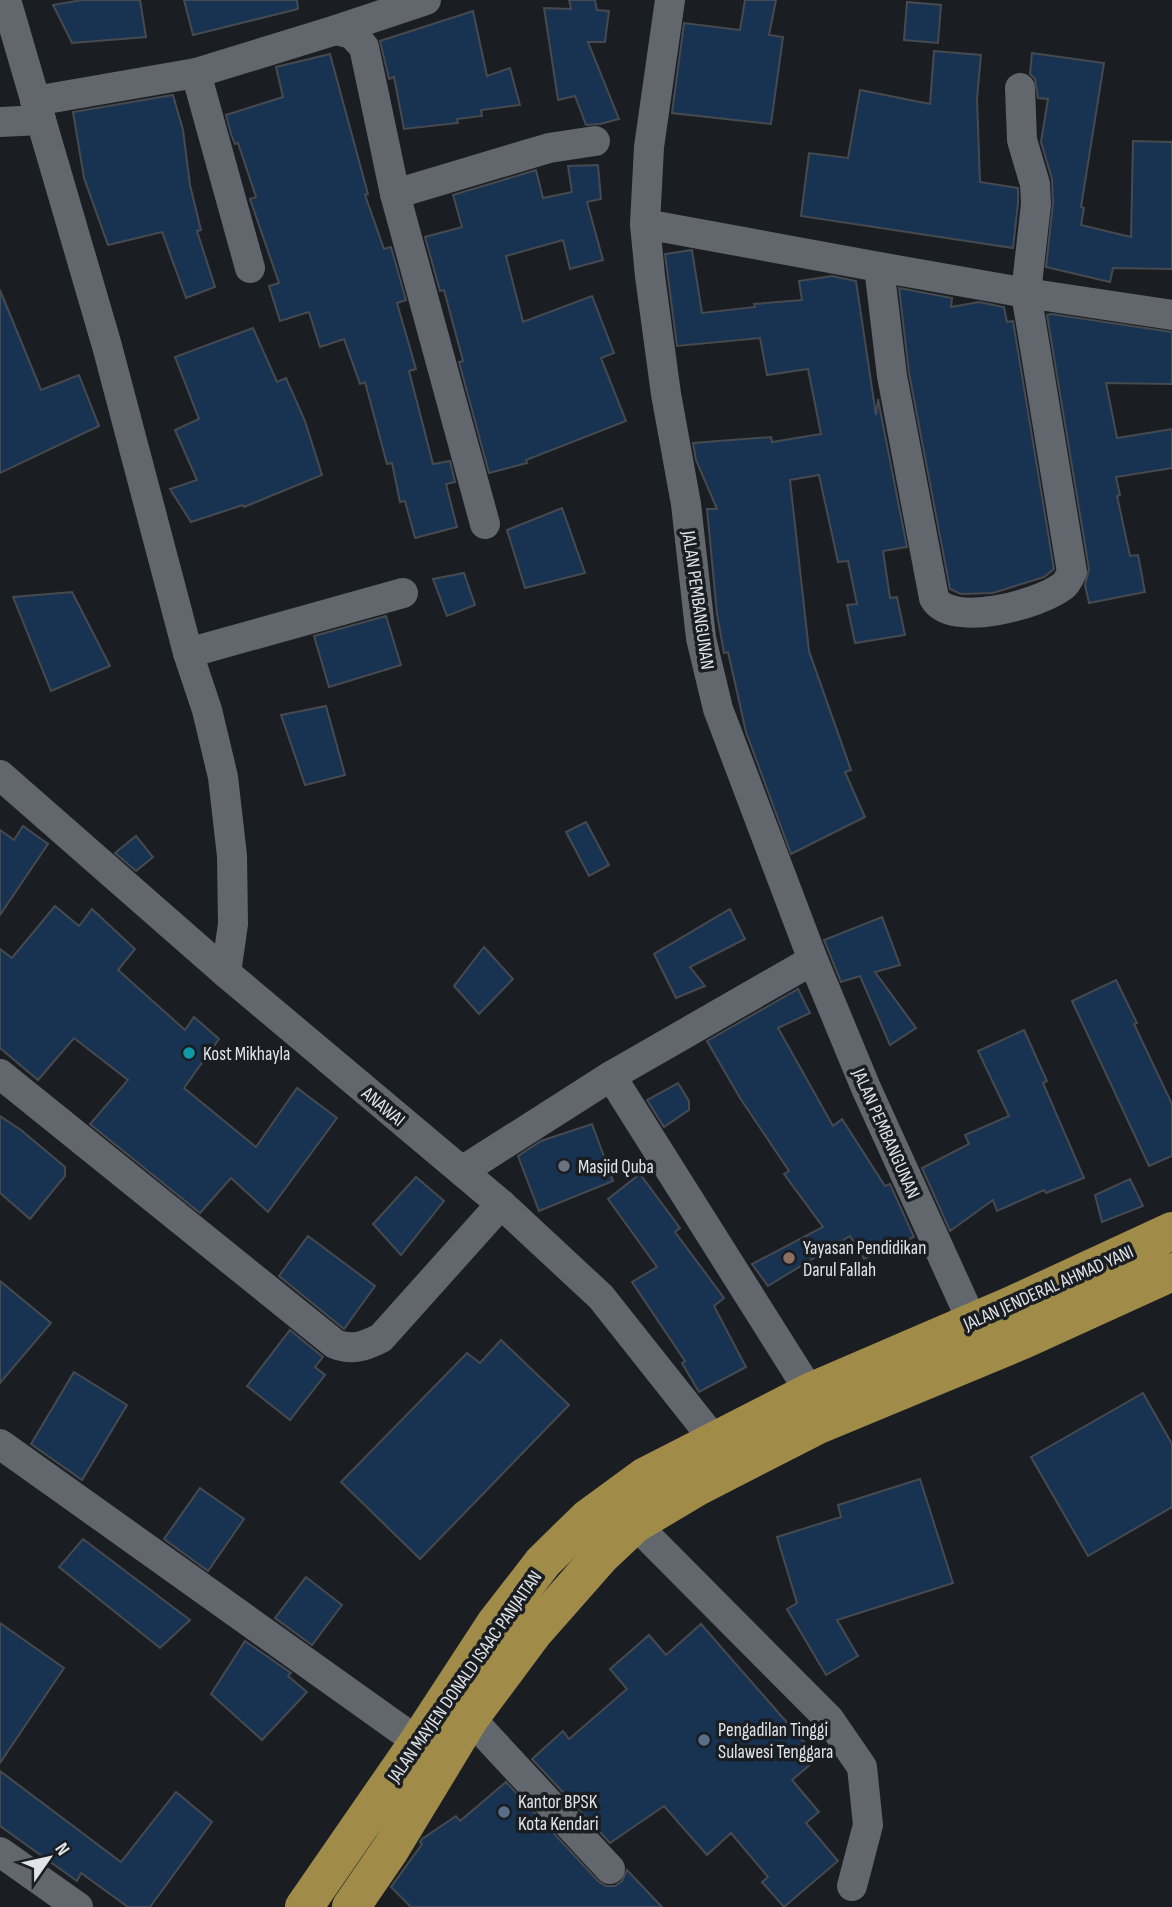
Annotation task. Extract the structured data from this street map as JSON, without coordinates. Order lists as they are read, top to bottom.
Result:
{
  "streets": {
    "highway": ["JALAN JENDERAL AHMAD YANI", "JALAN MAYJEN DONALD ISAAC PANJAITAN"],
    "street": ["JALAN PEMBANGUNAN", "ANAWAI"]
  },
  "crossings": [
    ["JALAN PEMBANGUNAN", "JALAN JENDERAL AHMAD YANI"],
    ["ANAWAI", "JALAN MAYJEN DONALD ISAAC PANJAITAN"]
  ],
  "places": [
    "Kost Mikhayla",
    "Masjid Quba",
    "Yayasan Pendidikan Darul Fallah",
    "Pengadilan Tinggi Sulawesi Tenggara",
    "Kantor BPSK Kota Kendari"
  ],
  "north": "top right"
}
